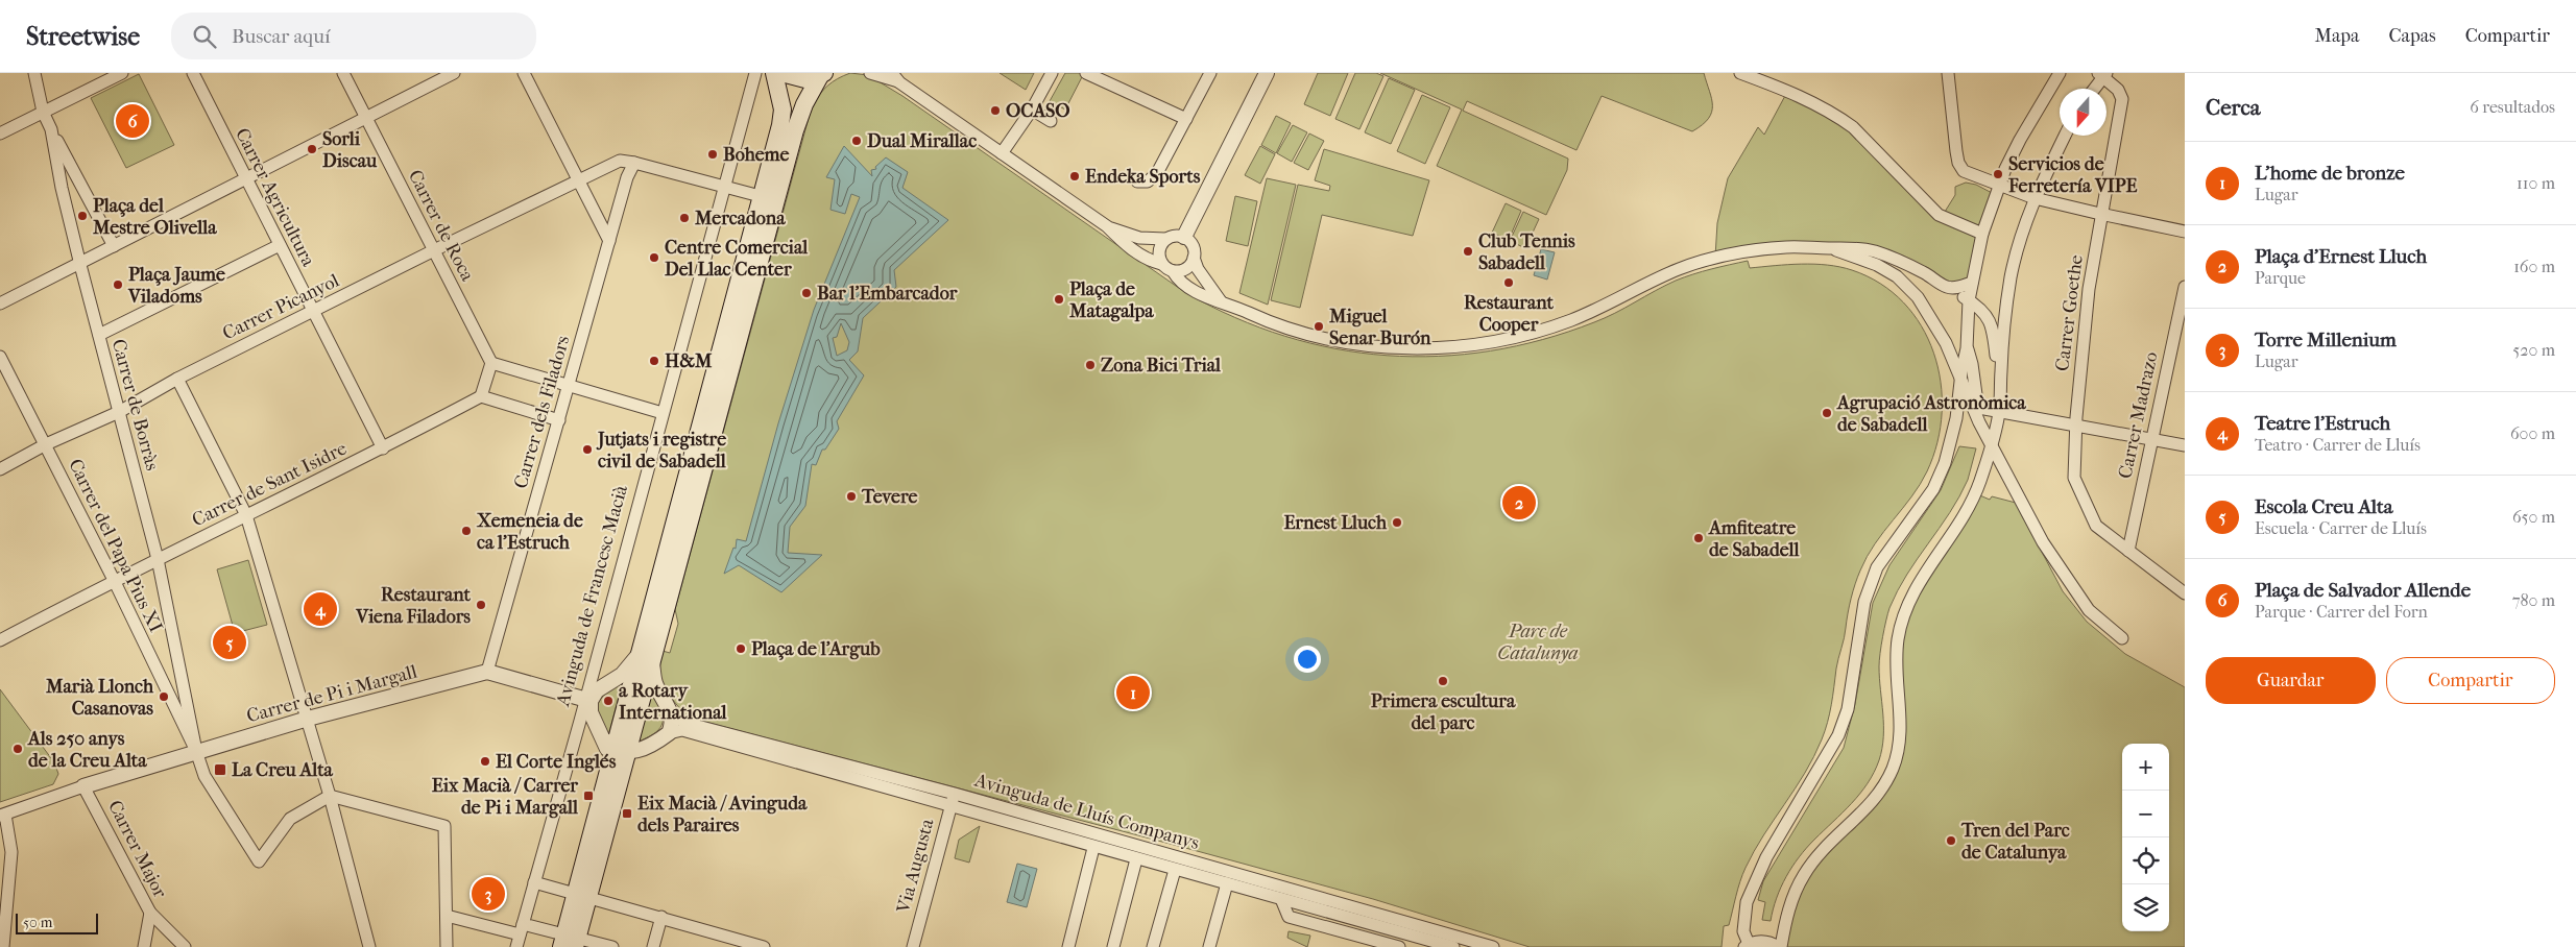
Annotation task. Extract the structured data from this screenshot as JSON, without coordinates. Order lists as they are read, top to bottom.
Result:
{
  "streets": {
    "main road": ["Avinguda de Francesc Macià"],
    "street": [
      "Carrer Agricultura",
      "Carrer de Roca",
      "Carrer Picanyol",
      "Carrer Goethe",
      "Carrer de Borràs",
      "Carrer dels Filadors",
      "Carrer Madrazo",
      "Carrer de Sant Isidre",
      "Carrer del Papa Pius XI",
      "Carrer de Pi i Margall",
      "Avinguda de Lluís Companys",
      "Carrer Major",
      "Via Augusta"
    ]
  },
  "crossings": [
    ["Carrer Agricultura", "Carrer Picanyol"],
    ["Carrer Agricultura", "Carrer de Sant Isidre"],
    ["Carrer de Roca", "Carrer Picanyol"],
    ["Carrer Picanyol", "Carrer de Borràs"],
    ["Carrer Picanyol", "Carrer dels Filadors"],
    ["Carrer Picanyol", "Carrer del Papa Pius XI"],
    ["Carrer Goethe", "Carrer Madrazo"],
    ["Carrer de Borràs", "Carrer de Sant Isidre"],
    ["Carrer de Borràs", "Carrer del Papa Pius XI"],
    ["Carrer de Borràs", "Carrer de Pi i Margall"],
    ["Carrer dels Filadors", "Carrer de Pi i Margall"],
    ["Carrer de Sant Isidre", "Carrer del Papa Pius XI"],
    ["Carrer del Papa Pius XI", "Carrer de Pi i Margall"],
    ["Carrer de Pi i Margall", "Carrer Major"],
    ["Avinguda de Lluís Companys", "Via Augusta"]
  ],
  "parks": ["Parc de Catalunya"],
  "places": {
    "other": [
      "OCASO",
      "Dual Mirallac",
      "Sorli Discau",
      "Boheme",
      "Servicios de Ferretería VIPE",
      "Endeka Sports",
      "Plaça del Mestre Olivella",
      "Mercadona",
      "Club Tennis Sabadell",
      "Centre Comercial Del Llac Center",
      "Restaurant Cooper",
      "Plaça Jaume Viladoms",
      "Bar l'Embarcador",
      "Plaça de Matagalpa",
      "Miguel Senar Burón",
      "H&M",
      "Zona Bici Trial",
      "Agrupació Astronòmica de Sabadell",
      "Jutjats i registre civil de Sabadell",
      "Tevere",
      "Ernest Lluch",
      "Xemeneia de ca l'Estruch",
      "Amfiteatre de Sabadell",
      "Restaurant Viena Filadors",
      "Plaça de l'Argub",
      "Primera escultura del parc",
      "Marià Llonch Casanovas",
      "a Rotary International",
      "Als 250 anys de la Creu Alta",
      "El Corte Inglés",
      "Tren del Parc de Catalunya"
    ],
    "transit": ["La Creu Alta", "Eix Macià / Carrer de Pi i Margall", "Eix Macià / Avinguda dels Paraires"]
  },
  "scale_bar": "50 m",
  "north": "bottom",
  "page": {
    "header": "Streetwise",
    "search": "Buscar aquí",
    "nav": ["Mapa", "Capas", "Compartir"],
    "heading": ["Cerca", "6 resultados"],
    "pins": [
      "6",
      "2",
      "4",
      "5",
      "1",
      "3"
    ],
    "list": [
      {
        "mark": "1",
        "name": "L'home de bronze",
        "note": "Lugar",
        "value": "110 m"
      },
      {
        "mark": "2",
        "name": "Plaça d'Ernest Lluch",
        "note": "Parque",
        "value": "160 m"
      },
      {
        "mark": "3",
        "name": "Torre Millenium",
        "note": "Lugar",
        "value": "520 m"
      },
      {
        "mark": "4",
        "name": "Teatre l'Estruch",
        "note": "Teatro · Carrer de Lluís",
        "value": "600 m"
      },
      {
        "mark": "5",
        "name": "Escola Creu Alta",
        "note": "Escuela · Carrer de Lluís",
        "value": "650 m"
      },
      {
        "mark": "6",
        "name": "Plaça de Salvador Allende",
        "note": "Parque · Carrer del Forn",
        "value": "780 m"
      }
    ],
    "buttons": ["Guardar", "Compartir"],
    "map_buttons": ["+", "−"],
    "scale": "50 m"
  }
}
